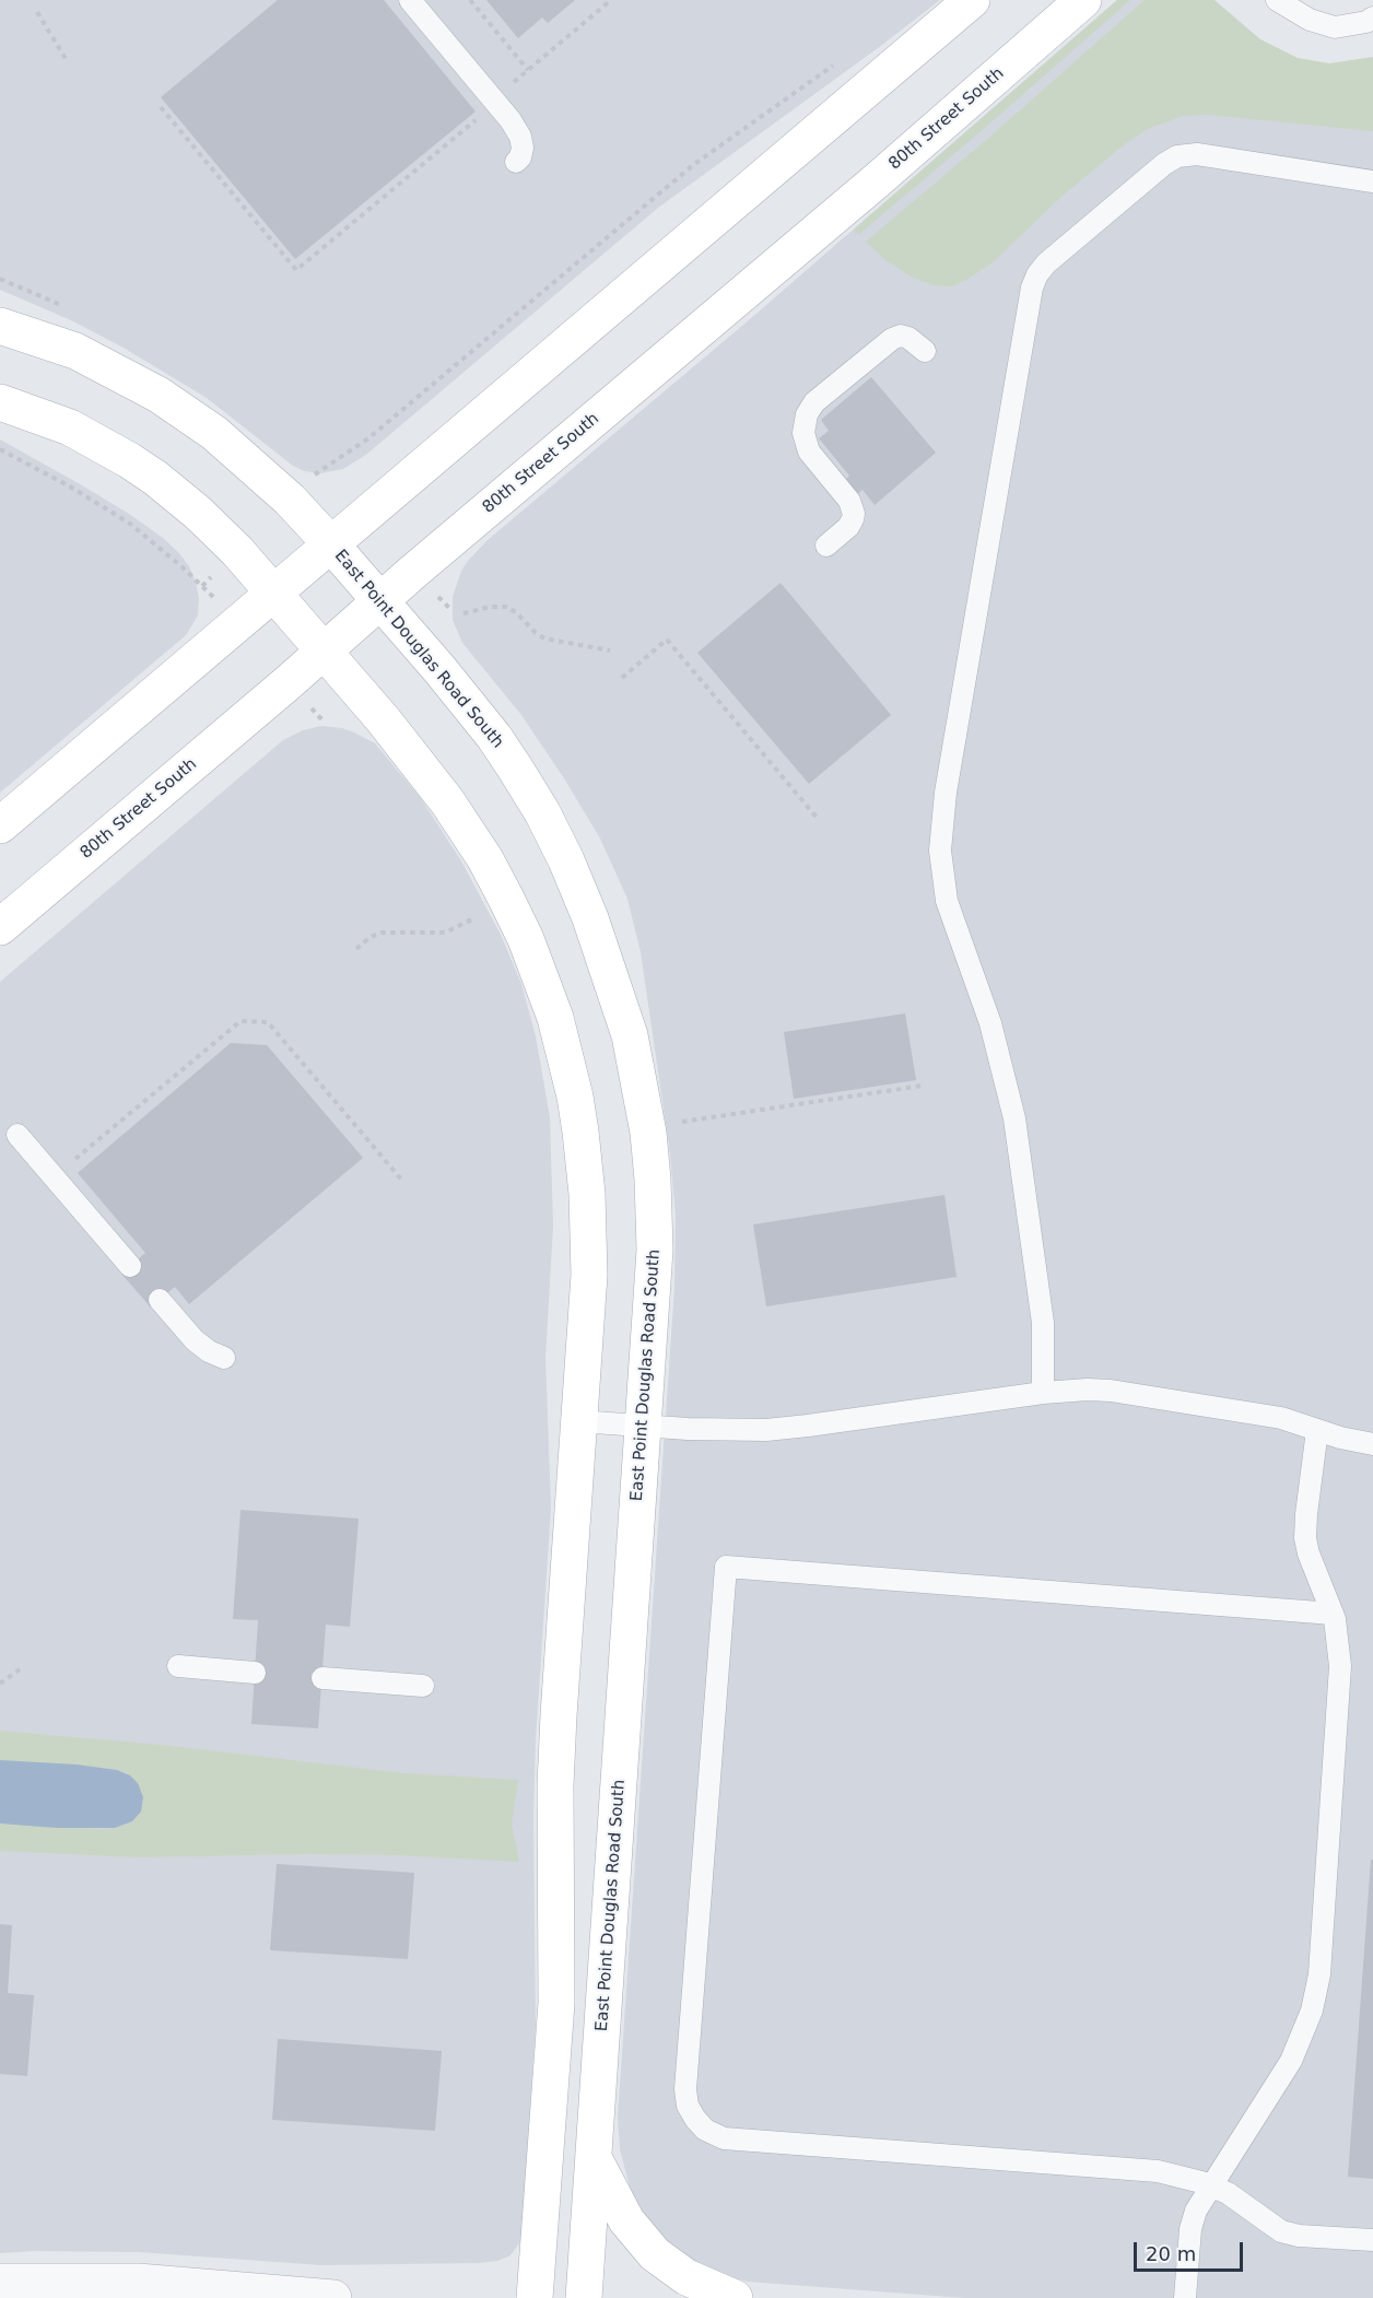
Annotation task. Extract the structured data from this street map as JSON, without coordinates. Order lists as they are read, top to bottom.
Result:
{
  "streets": {
    "street": ["80th Street South", "East Point Douglas Road South"]
  },
  "crossings": [
    ["80th Street South", "East Point Douglas Road South"]
  ],
  "scale_bar": "20 m"
}
